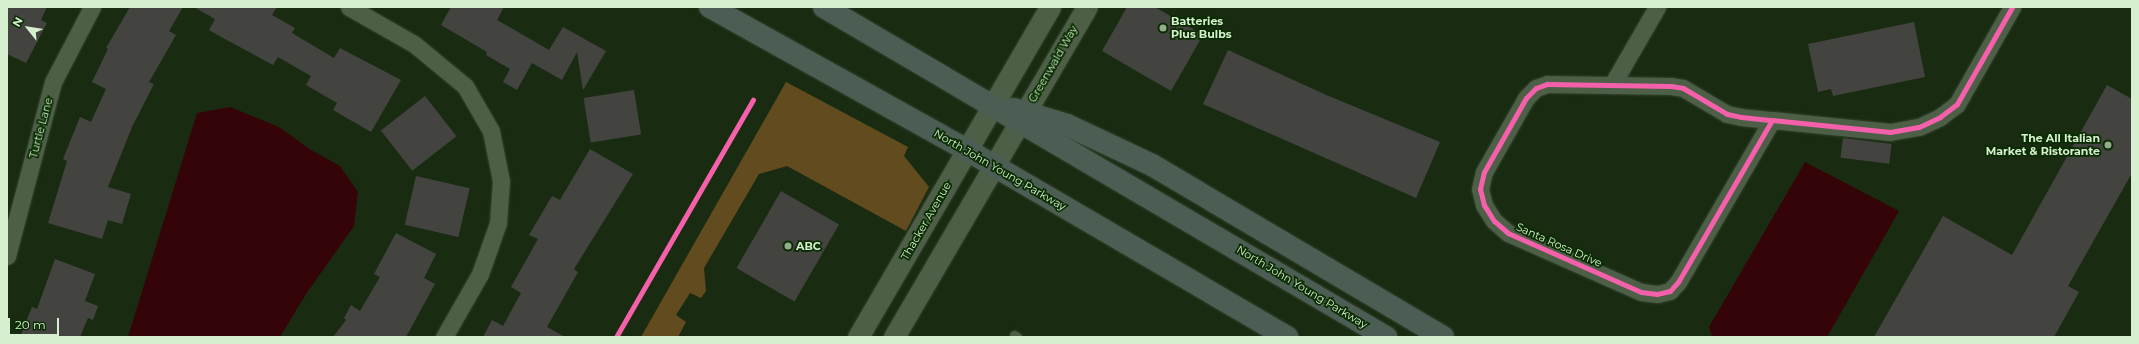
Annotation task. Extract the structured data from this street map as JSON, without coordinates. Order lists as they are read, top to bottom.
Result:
{
  "streets": {
    "highway": ["North John Young Parkway"],
    "street": [
      "Greenwald Way",
      "Turtle Lane",
      "Thacker Avenue",
      "Santa Rosa Drive"
    ]
  },
  "crossings": [
    ["Greenwald Way", "North John Young Parkway"],
    ["North John Young Parkway", "Thacker Avenue"]
  ],
  "places": ["Batteries Plus Bulbs", "The All Italian Market & Ristorante", "ABC"],
  "scale_bar": "20 m",
  "north": "top left"
}
